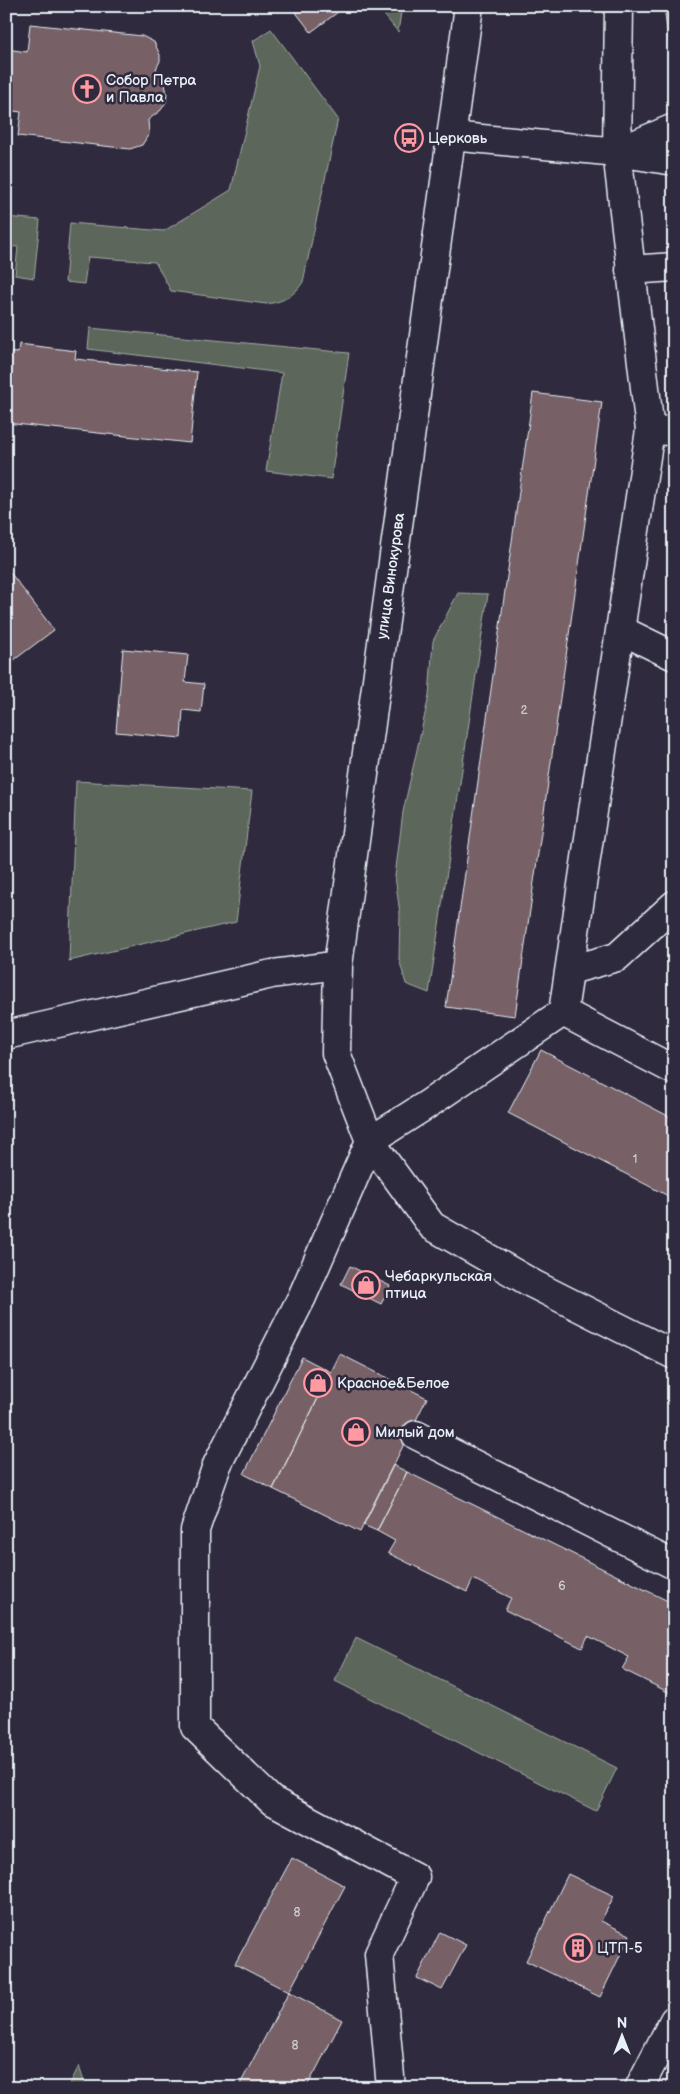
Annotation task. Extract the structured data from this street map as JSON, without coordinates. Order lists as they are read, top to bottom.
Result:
{
  "streets": {
    "street": ["улица Винокурова"]
  },
  "places": {
    "church": ["Собор Петра и Павла"],
    "bus stop": ["Церковь"],
    "shop": ["Чебаркульская птица", "Красное&Белое", "Милый дом"],
    "building": ["ЦТП-5"]
  },
  "house_numbers": [
    "2",
    "1",
    "6",
    "8",
    "8"
  ],
  "north": "top"
}
